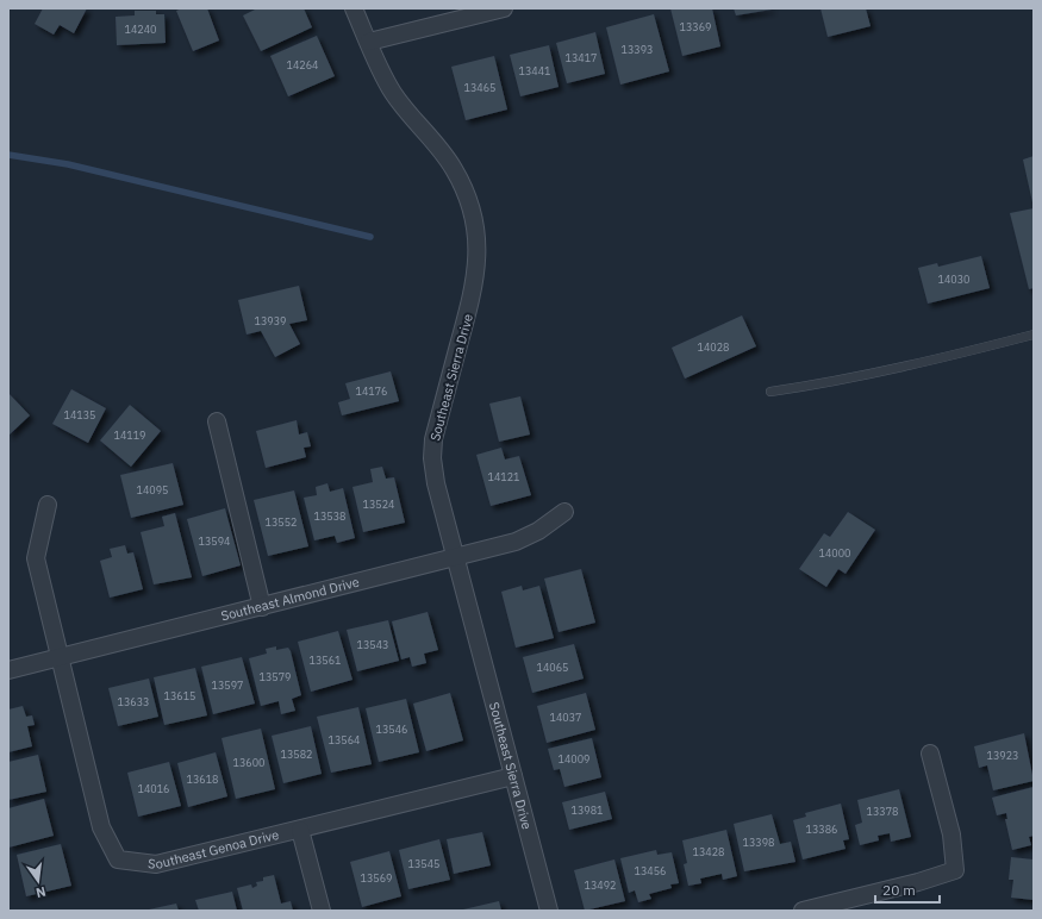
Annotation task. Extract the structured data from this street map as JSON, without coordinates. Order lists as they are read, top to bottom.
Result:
{
  "streets": {
    "street": ["Southeast Sierra Drive", "Southeast Almond Drive", "Southeast Genoa Drive"]
  },
  "crossings": [
    ["Southeast Sierra Drive", "Southeast Almond Drive"],
    ["Southeast Sierra Drive", "Southeast Genoa Drive"],
    ["Southeast Almond Drive", "Southeast Genoa Drive"]
  ],
  "house_numbers": [
    "13369",
    "14240",
    "13393",
    "13417",
    "14264",
    "13441",
    "13465",
    "14030",
    "13939",
    "14028",
    "14176",
    "14135",
    "14119",
    "14121",
    "14095",
    "13524",
    "13538",
    "13552",
    "13594",
    "14000",
    "13543",
    "13561",
    "14065",
    "13579",
    "13597",
    "13615",
    "13633",
    "14037",
    "13546",
    "13564",
    "13582",
    "13923",
    "14009",
    "13600",
    "13618",
    "14016",
    "13981",
    "13378",
    "13386",
    "13398",
    "13428",
    "13545",
    "13456",
    "13569",
    "13492"
  ],
  "scale_bar": "20 m",
  "north": "bottom"
}
